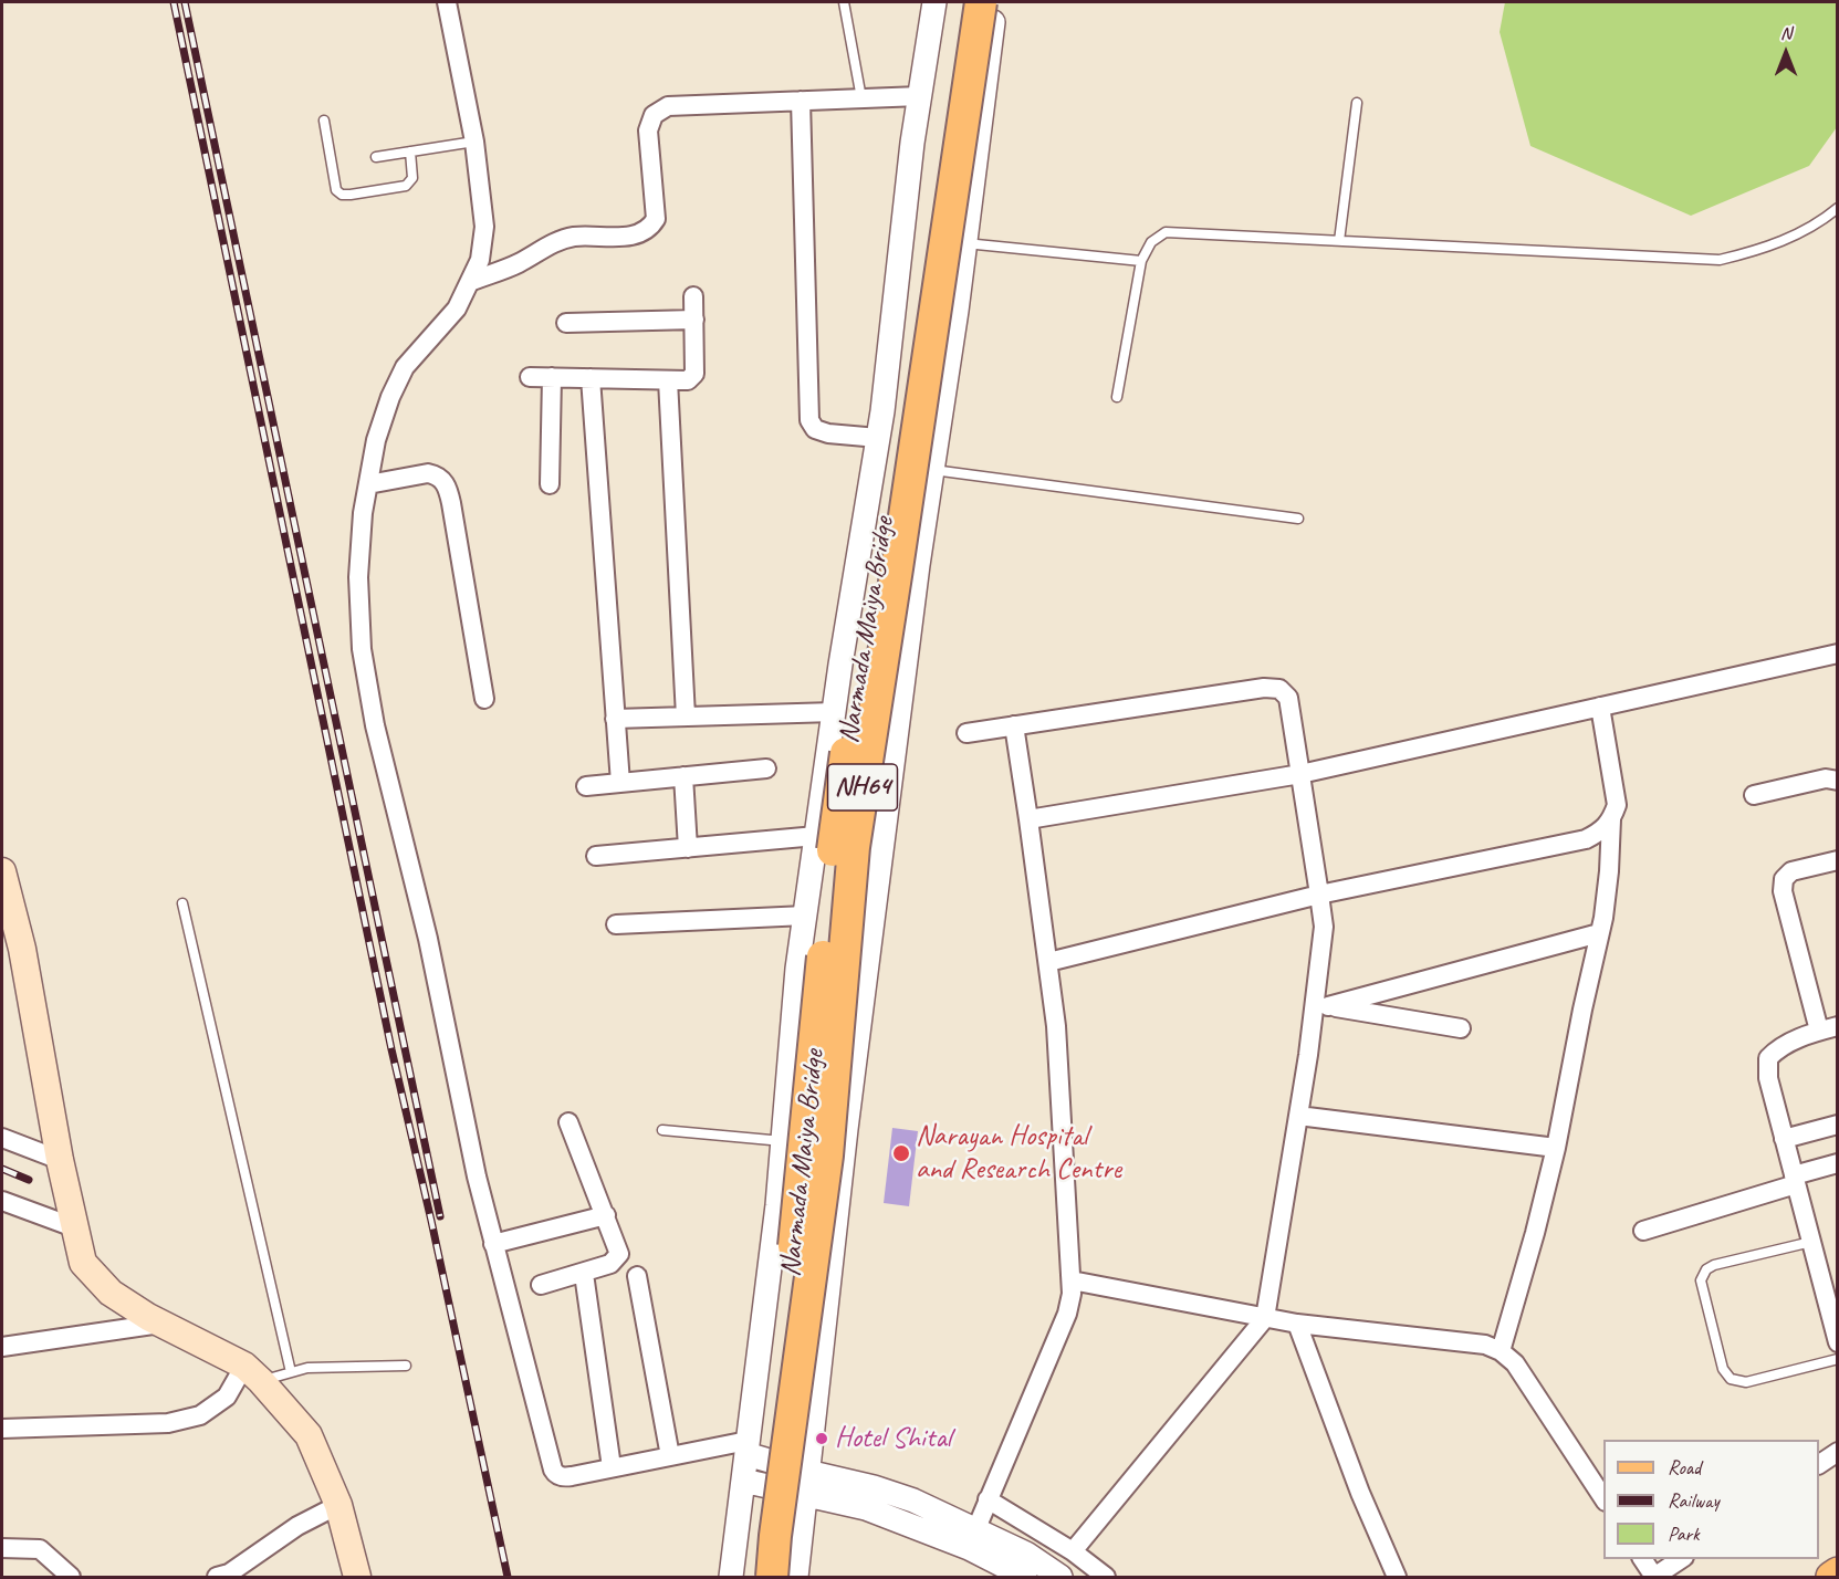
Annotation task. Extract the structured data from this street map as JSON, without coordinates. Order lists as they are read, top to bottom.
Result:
{
  "streets": {
    "highway": ["Narmada Maiya Bridge", "NH64"]
  },
  "places": ["Narayan Hospital and Research Centre", "Hotel Shital"],
  "legend": ["Road", "Railway", "Park"],
  "north": "top"
}
